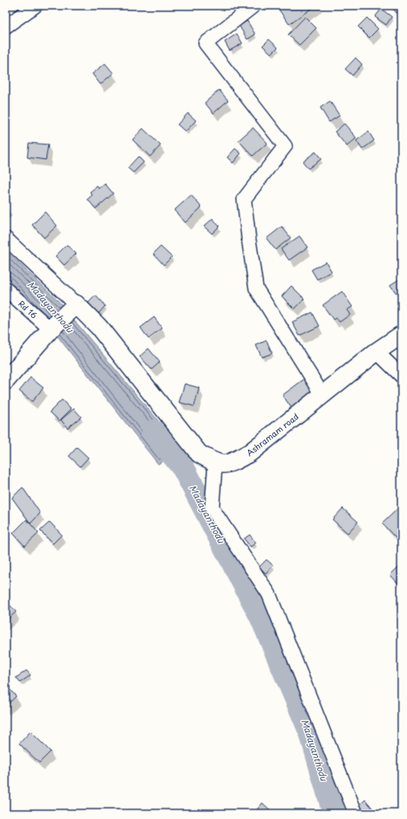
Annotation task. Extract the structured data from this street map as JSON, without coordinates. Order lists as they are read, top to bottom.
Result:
{
  "streets": {
    "main road": ["Ashramam road"],
    "street": ["Rd 16"]
  },
  "water": ["Madayanthodu"]
}
